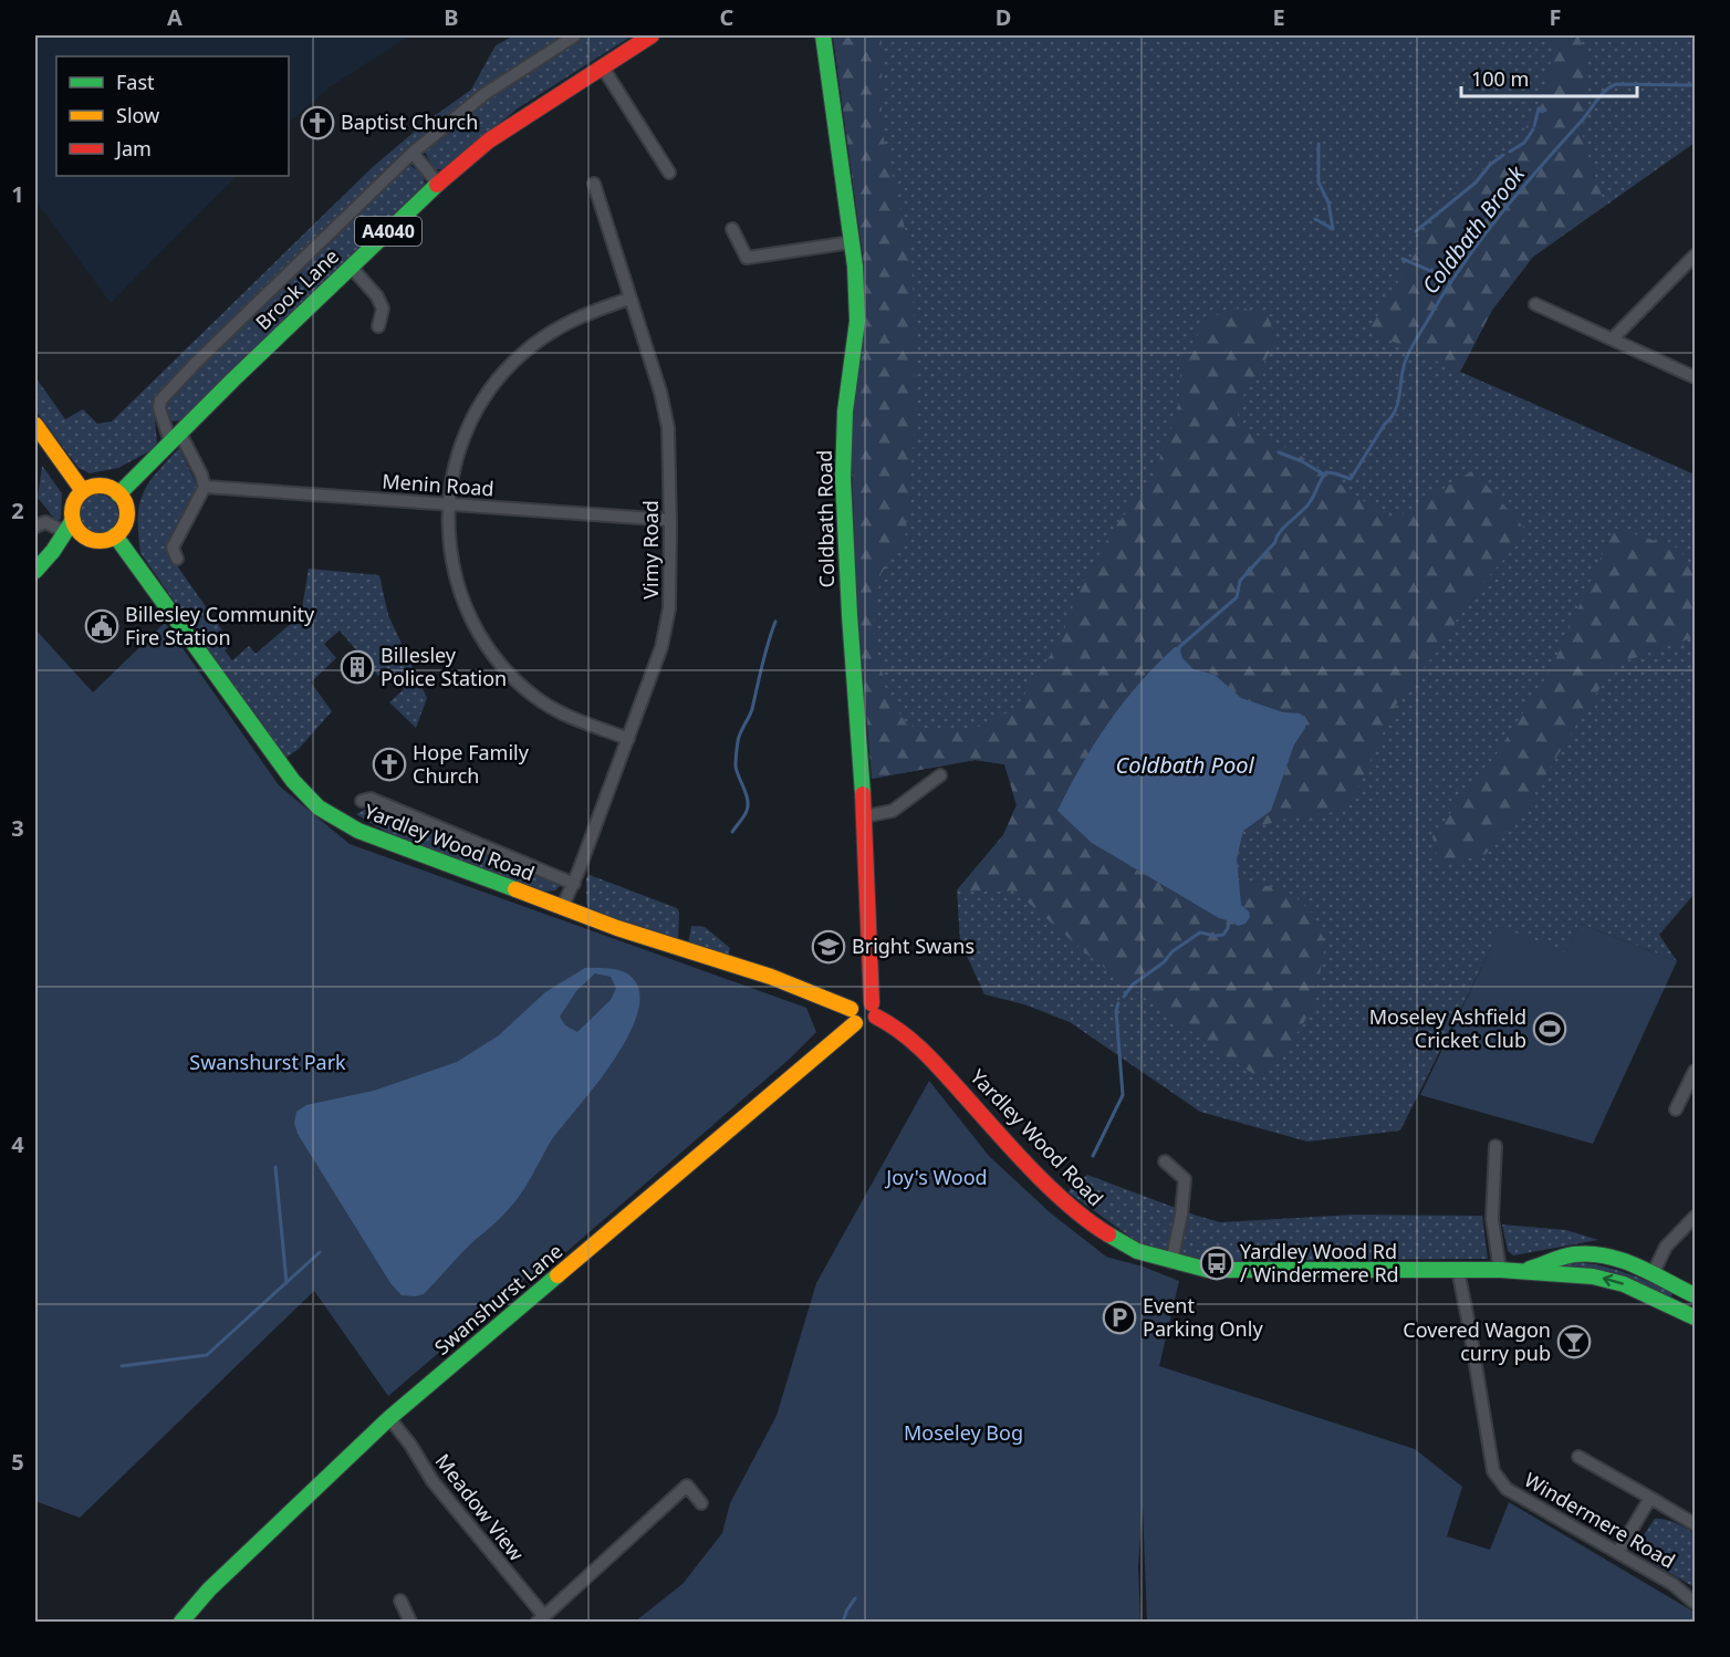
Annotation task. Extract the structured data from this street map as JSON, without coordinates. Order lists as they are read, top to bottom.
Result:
{
  "streets": {
    "main road": [
      "A4040",
      "Brook Lane",
      "Coldbath Road",
      "Yardley Wood Road",
      "Swanshurst Lane"
    ],
    "street": [
      "Menin Road",
      "Vimy Road",
      "Meadow View",
      "Windermere Road"
    ]
  },
  "crossings": [
    ["Brook Lane", "Yardley Wood Road"],
    ["Menin Road", "Vimy Road"],
    ["Coldbath Road", "Yardley Wood Road"],
    ["Vimy Road", "Yardley Wood Road"],
    ["Yardley Wood Road", "Swanshurst Lane"],
    ["Yardley Wood Road", "Windermere Road"],
    ["Swanshurst Lane", "Meadow View"]
  ],
  "water": ["Coldbath Brook", "Coldbath Pool"],
  "parks": ["Swanshurst Park", "Joy's Wood", "Moseley Bog"],
  "places": {
    "church": ["Baptist Church", "Hope Family Church"],
    "public building": ["Billesley Community Fire Station"],
    "building": ["Billesley Police Station"],
    "school or university": ["Bright Swans"],
    "sports": ["Moseley Ashfield Cricket Club"],
    "bus stop": ["Yardley Wood Rd / Windermere Rd"],
    "parking": ["Event Parking Only"],
    "bar": ["Covered Wagon curry pub"]
  },
  "legend": ["Fast", "Slow", "Jam"],
  "scale_bar": "100 m",
  "grid": {
    "columns": [
      "A",
      "B",
      "C",
      "D",
      "E",
      "F"
    ],
    "rows": [
      "1",
      "2",
      "3",
      "4",
      "5"
    ]
  }
}
